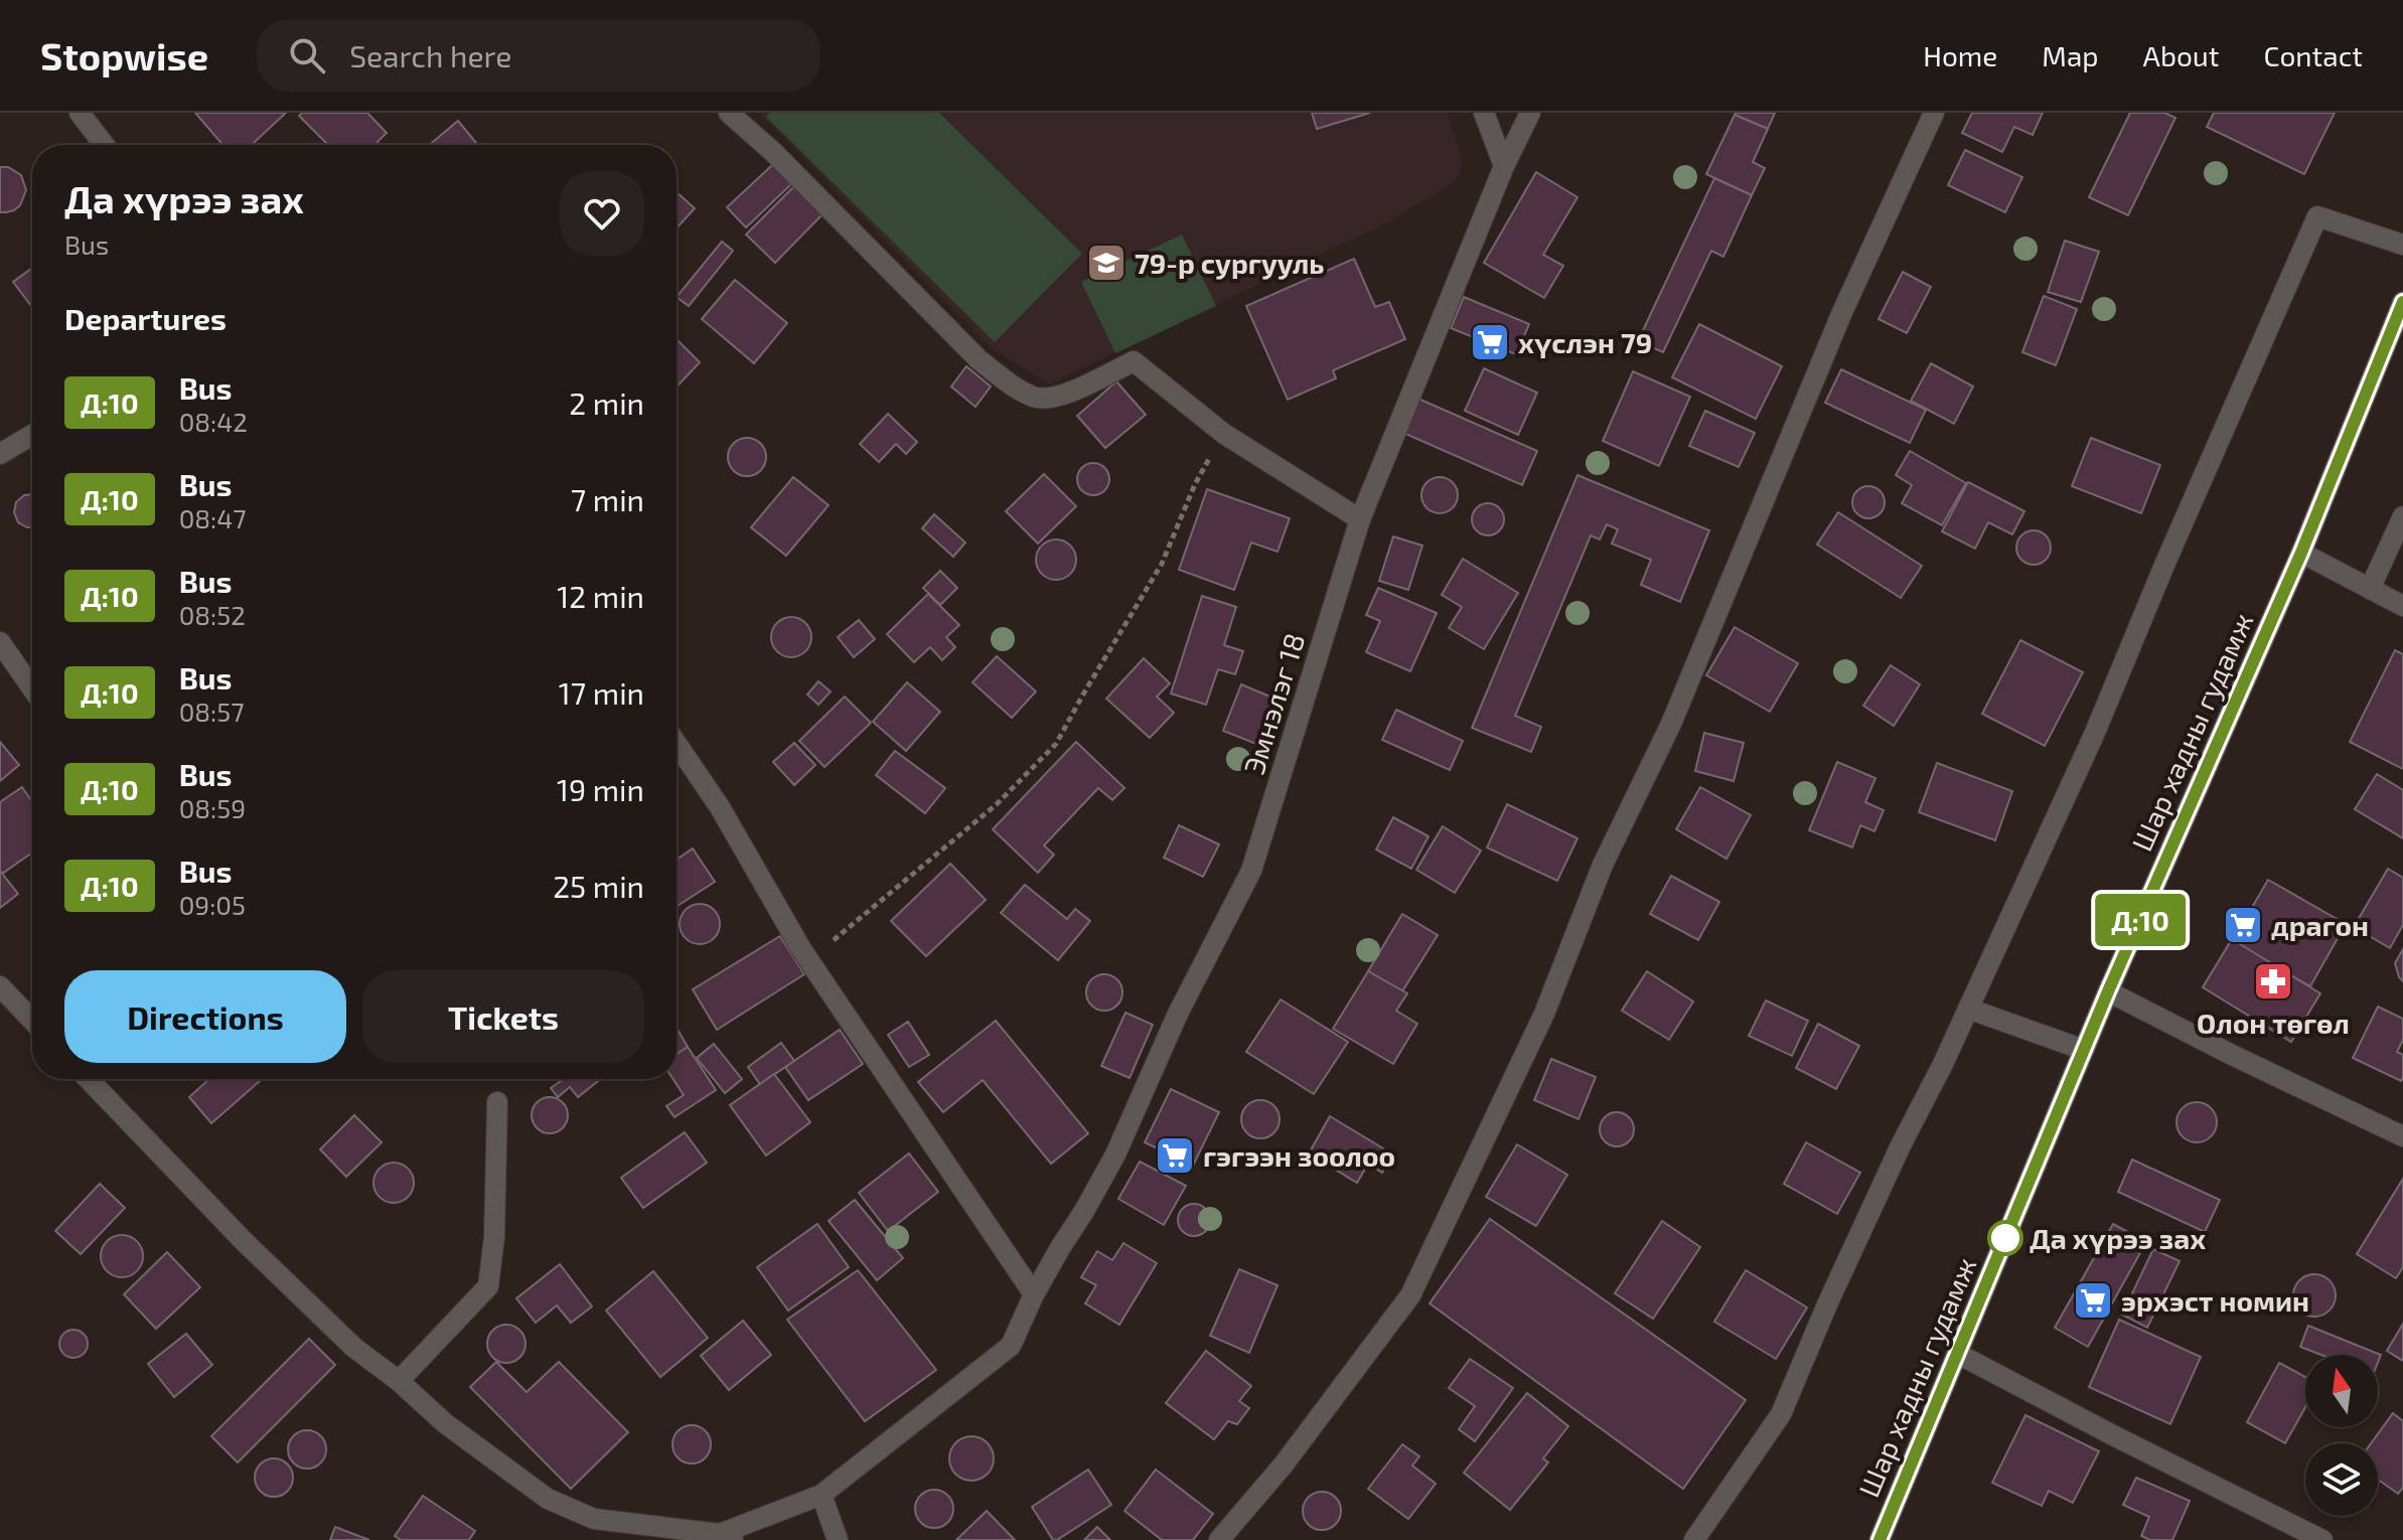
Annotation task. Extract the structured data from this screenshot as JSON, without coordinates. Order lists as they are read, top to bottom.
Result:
{
  "streets": {
    "main road": ["Шар хадны гудамж"],
    "street": ["Эмнэлэг 18"]
  },
  "places": {
    "school or university": ["79-р сургууль"],
    "supermarket": [
      "хүслэн 79",
      "драгон",
      "гэгээн зоолоо",
      "эрхэст номин"
    ],
    "pharmacy": ["Олон төгөл"],
    "other": ["Да хүрээ зах"]
  },
  "lines": ["bus line Д:10"],
  "north": "top",
  "page": {
    "header": "Stopwise",
    "search": "Search here",
    "nav": [
      "Home",
      "Map",
      "About",
      "Contact"
    ],
    "on_map": "Д:10",
    "heading": [
      ["Да хүрээ зах", "Bus"],
      "Departures"
    ],
    "list": [
      {
        "mark": "Д:10",
        "name": "Bus",
        "note": "08:42",
        "value": "2 min"
      },
      {
        "mark": "Д:10",
        "name": "Bus",
        "note": "08:47",
        "value": "7 min"
      },
      {
        "mark": "Д:10",
        "name": "Bus",
        "note": "08:52",
        "value": "12 min"
      },
      {
        "mark": "Д:10",
        "name": "Bus",
        "note": "08:57",
        "value": "17 min"
      },
      {
        "mark": "Д:10",
        "name": "Bus",
        "note": "08:59",
        "value": "19 min"
      },
      {
        "mark": "Д:10",
        "name": "Bus",
        "note": "09:05",
        "value": "25 min"
      }
    ],
    "buttons": ["Directions", "Tickets"]
  }
}
